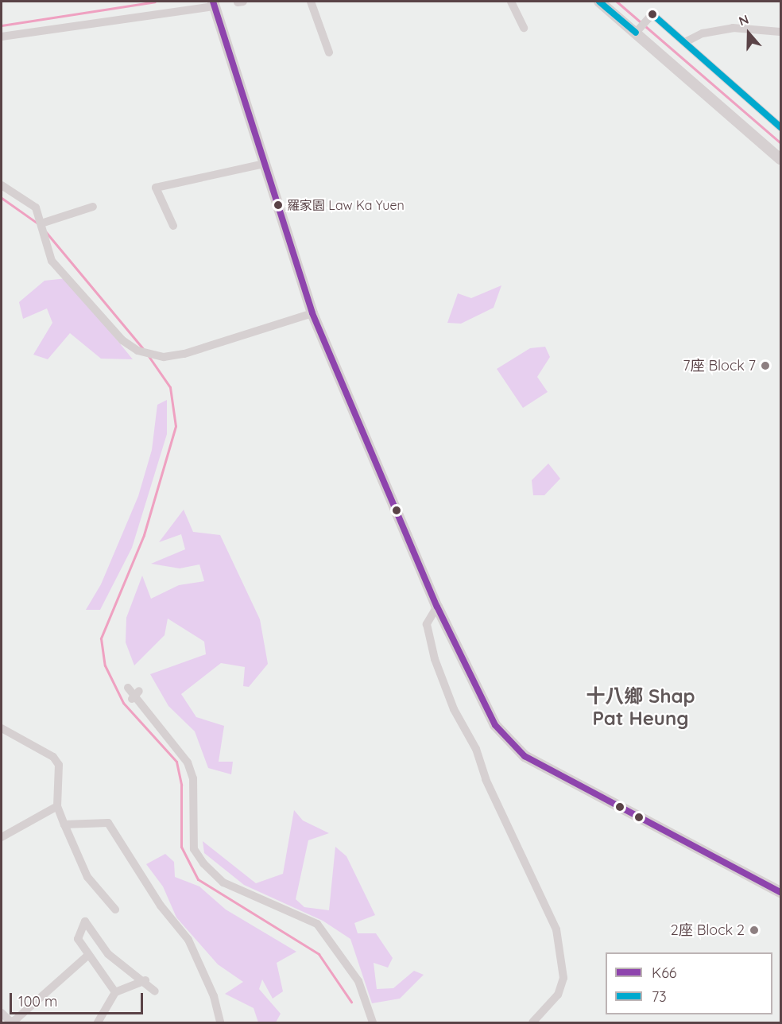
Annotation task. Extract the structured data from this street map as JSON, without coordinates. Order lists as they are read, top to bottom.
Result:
{
  "districts": ["十八鄉 Shap Pat Heung"],
  "places": ["羅家園 Law Ka Yuen", "7座 Block 7", "2座 Block 2"],
  "lines": ["transit line K66", "transit line 73"],
  "legend": ["K66", "73"],
  "scale_bar": "100 m",
  "north": "top"
}
